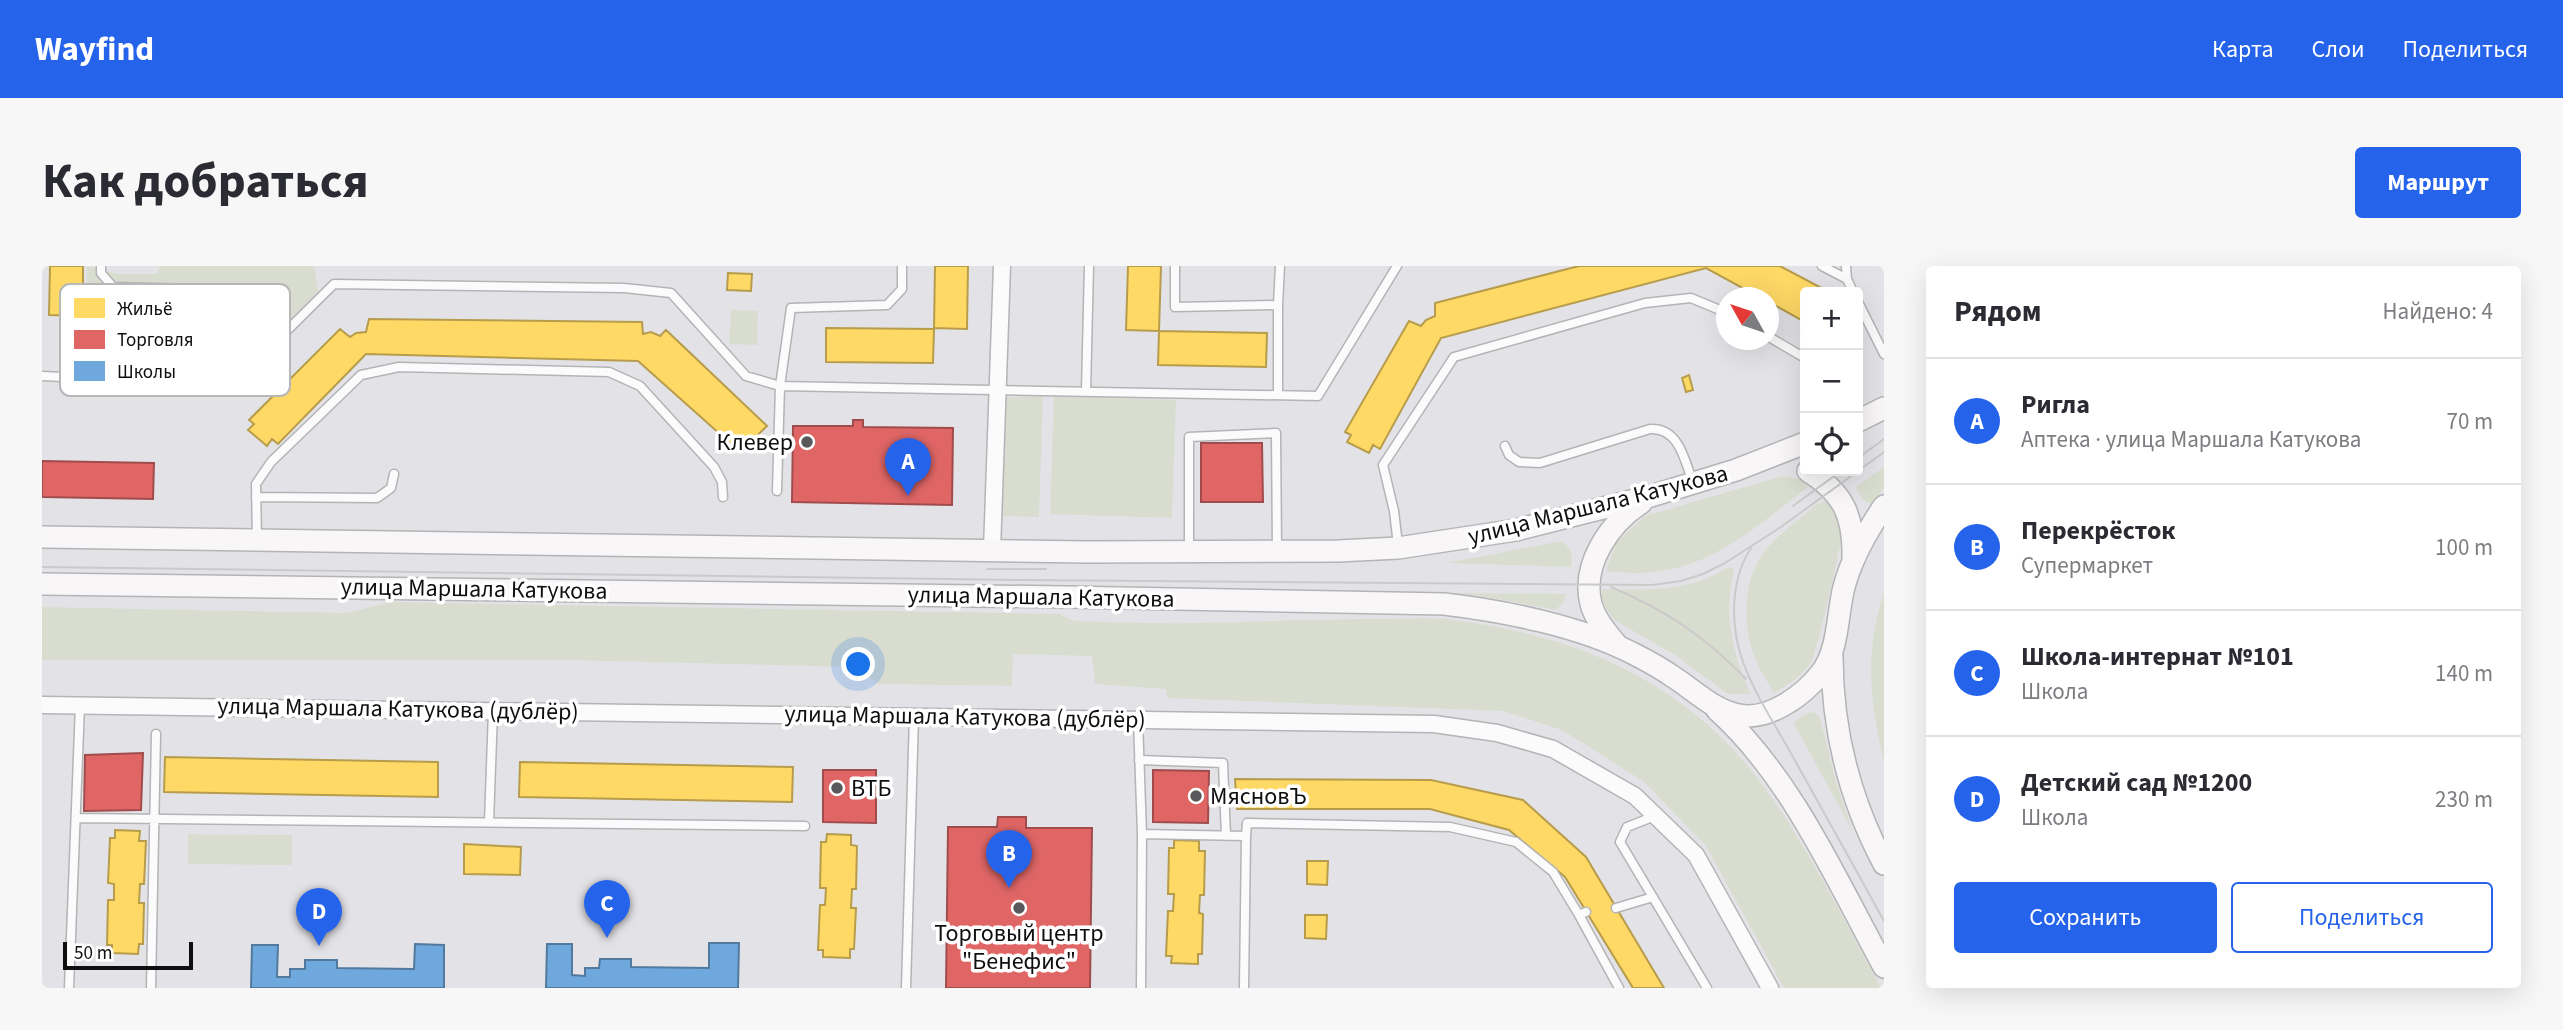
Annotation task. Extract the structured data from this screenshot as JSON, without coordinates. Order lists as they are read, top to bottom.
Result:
{
  "streets": {
    "main road": ["улица Маршала Катукова"],
    "street": ["улица Маршала Катукова (дублёр)"]
  },
  "places": [
    "Клевер",
    "ВТБ",
    "МясновЪ",
    "Торговый центр \"Бенефис\""
  ],
  "legend": ["Жильё", "Торговля", "Школы"],
  "scale_bar": "50 m",
  "north": "top left",
  "page": {
    "header": "Wayfind",
    "nav": ["Карта", "Слои", "Поделиться"],
    "title": "Как добраться",
    "buttons": [
      "Маршрут",
      ["Сохранить", "Поделиться"]
    ],
    "heading": ["Рядом", "Найдено: 4"],
    "map_buttons": ["+", "−"],
    "list": [
      {
        "mark": "A",
        "name": "Ригла",
        "note": "Аптека · улица Маршала Катукова",
        "value": "70 m"
      },
      {
        "mark": "B",
        "name": "Перекрёсток",
        "note": "Супермаркет",
        "value": "100 m"
      },
      {
        "mark": "C",
        "name": "Школа-интернат №101",
        "note": "Школа",
        "value": "140 m"
      },
      {
        "mark": "D",
        "name": "Детский сад №1200",
        "note": "Школа",
        "value": "230 m"
      }
    ],
    "pins": [
      "A",
      "B",
      "C",
      "D"
    ],
    "scale": "50 m"
  }
}
